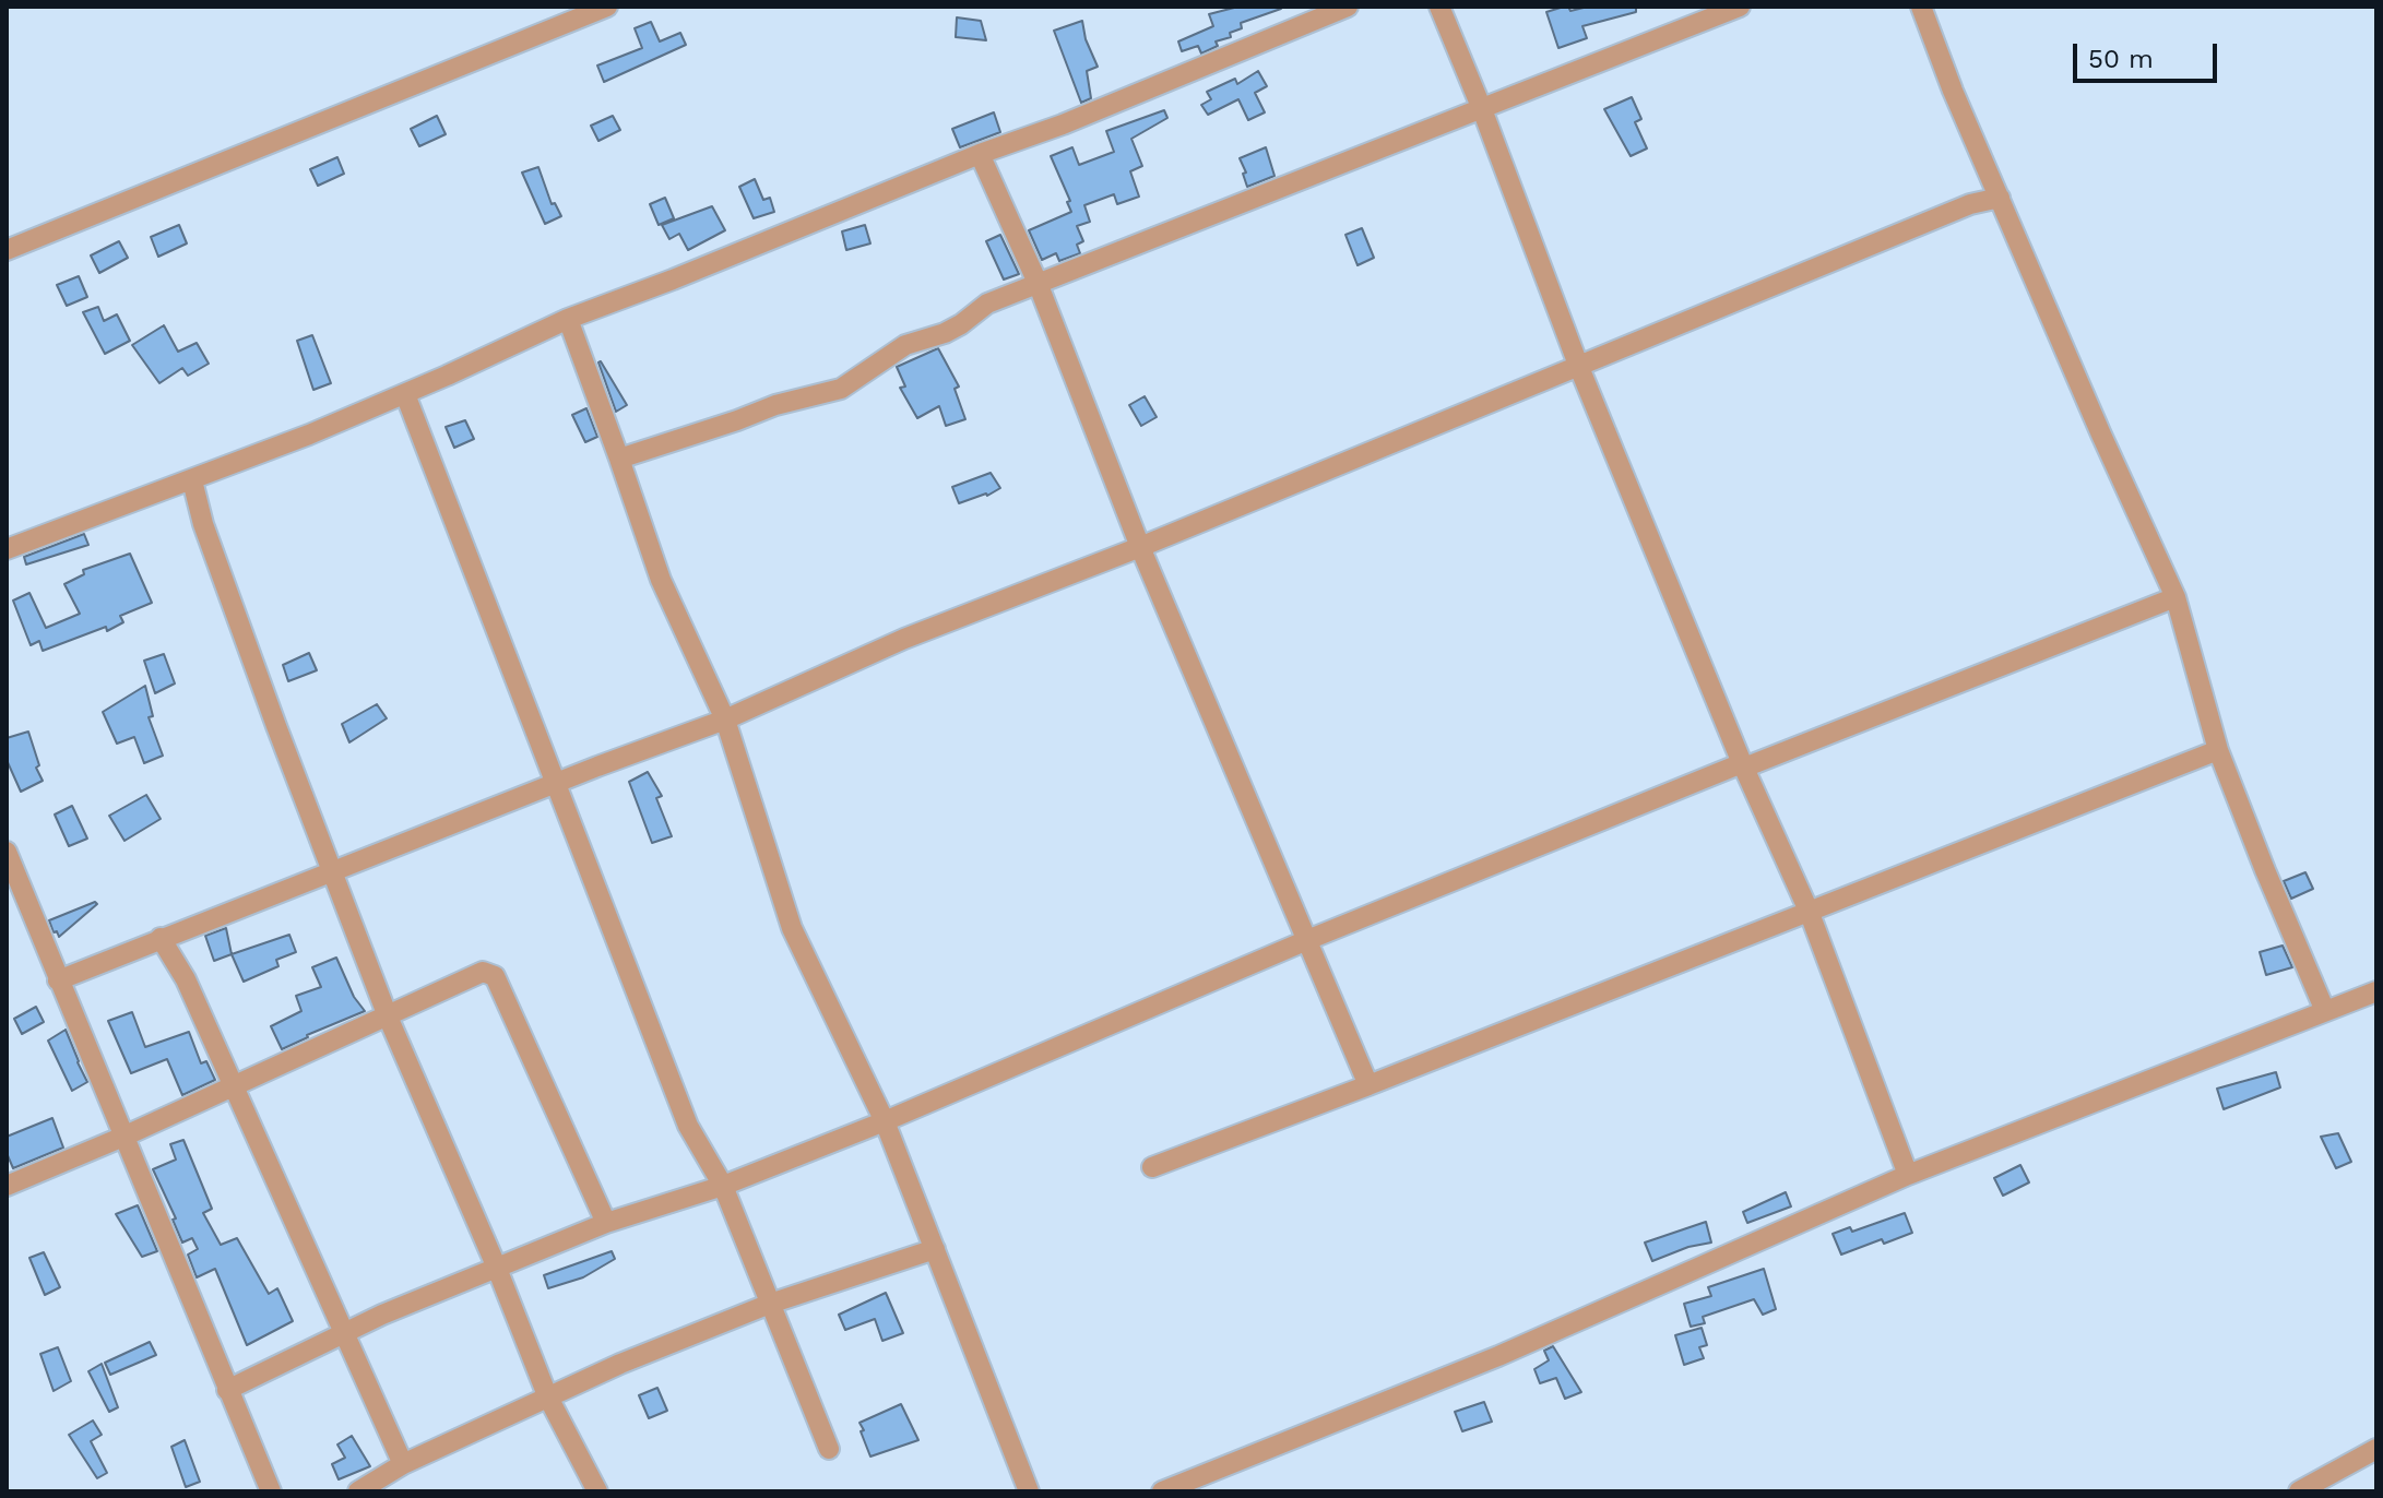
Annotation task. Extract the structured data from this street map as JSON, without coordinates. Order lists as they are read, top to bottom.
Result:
{
  "scale_bar": "50 m"
}
